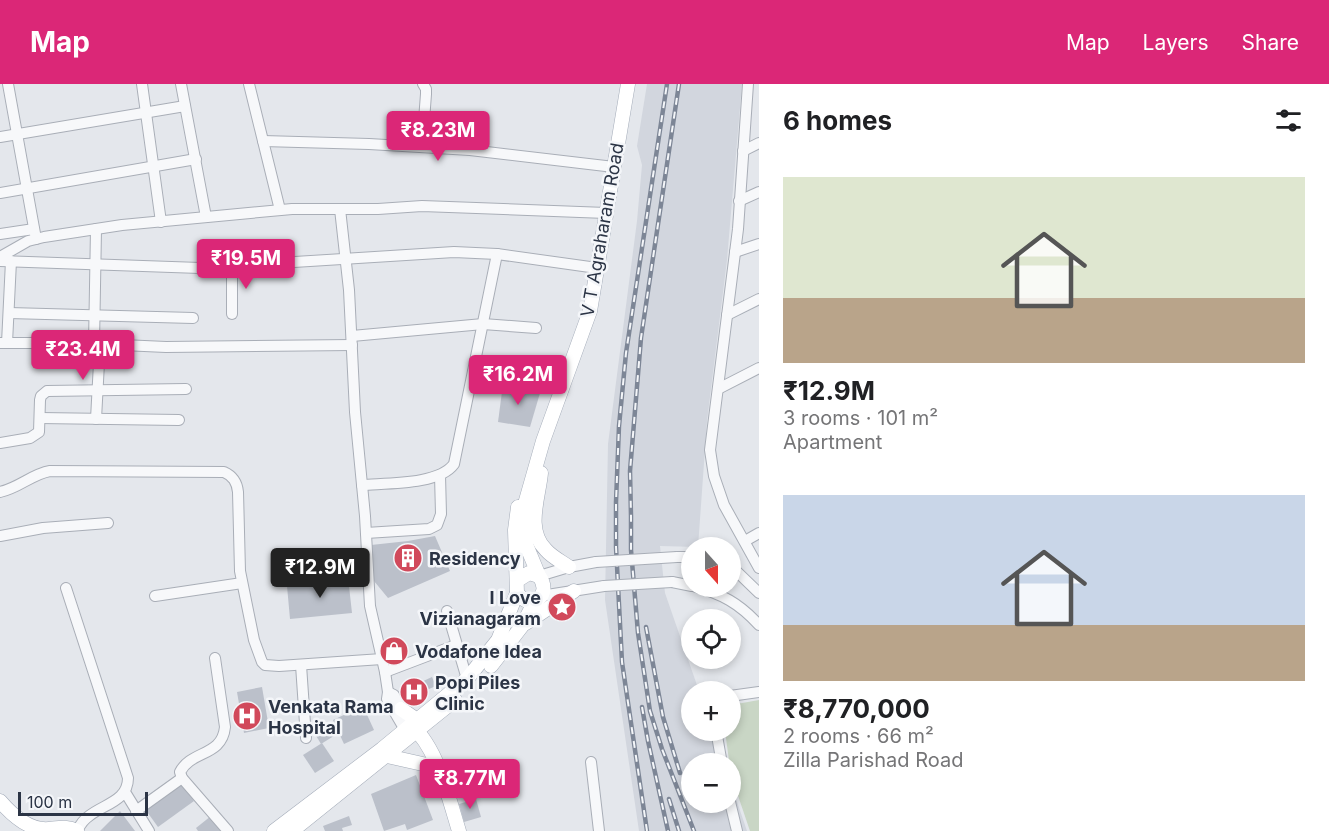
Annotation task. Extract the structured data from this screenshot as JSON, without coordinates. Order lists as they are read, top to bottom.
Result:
{
  "streets": {
    "main road": ["V T Agraharam Road"]
  },
  "places": {
    "building": ["Residency"],
    "place": ["I Love Vizianagaram"],
    "shop": ["Vodafone Idea"],
    "hospital": ["Popi Piles Clinic", "Venkata Rama Hospital"]
  },
  "scale_bar": "100 m",
  "north": "bottom",
  "page": {
    "header": "Map",
    "nav": ["Map", "Layers", "Share"],
    "heading": "6 homes",
    "price": [
      "₹8.23M",
      "₹19.5M",
      "₹23.4M",
      "₹16.2M",
      "₹12.9M",
      "₹8.77M"
    ],
    "list": [
      {
        "name": "₹12.9M",
        "note": "3 rooms · 101 m² · Apartment"
      },
      {
        "name": "₹8,770,000",
        "note": "2 rooms · 66 m² · Zilla Parishad Road"
      }
    ],
    "map_buttons": ["+", "−"],
    "scale": "100 m"
  }
}
